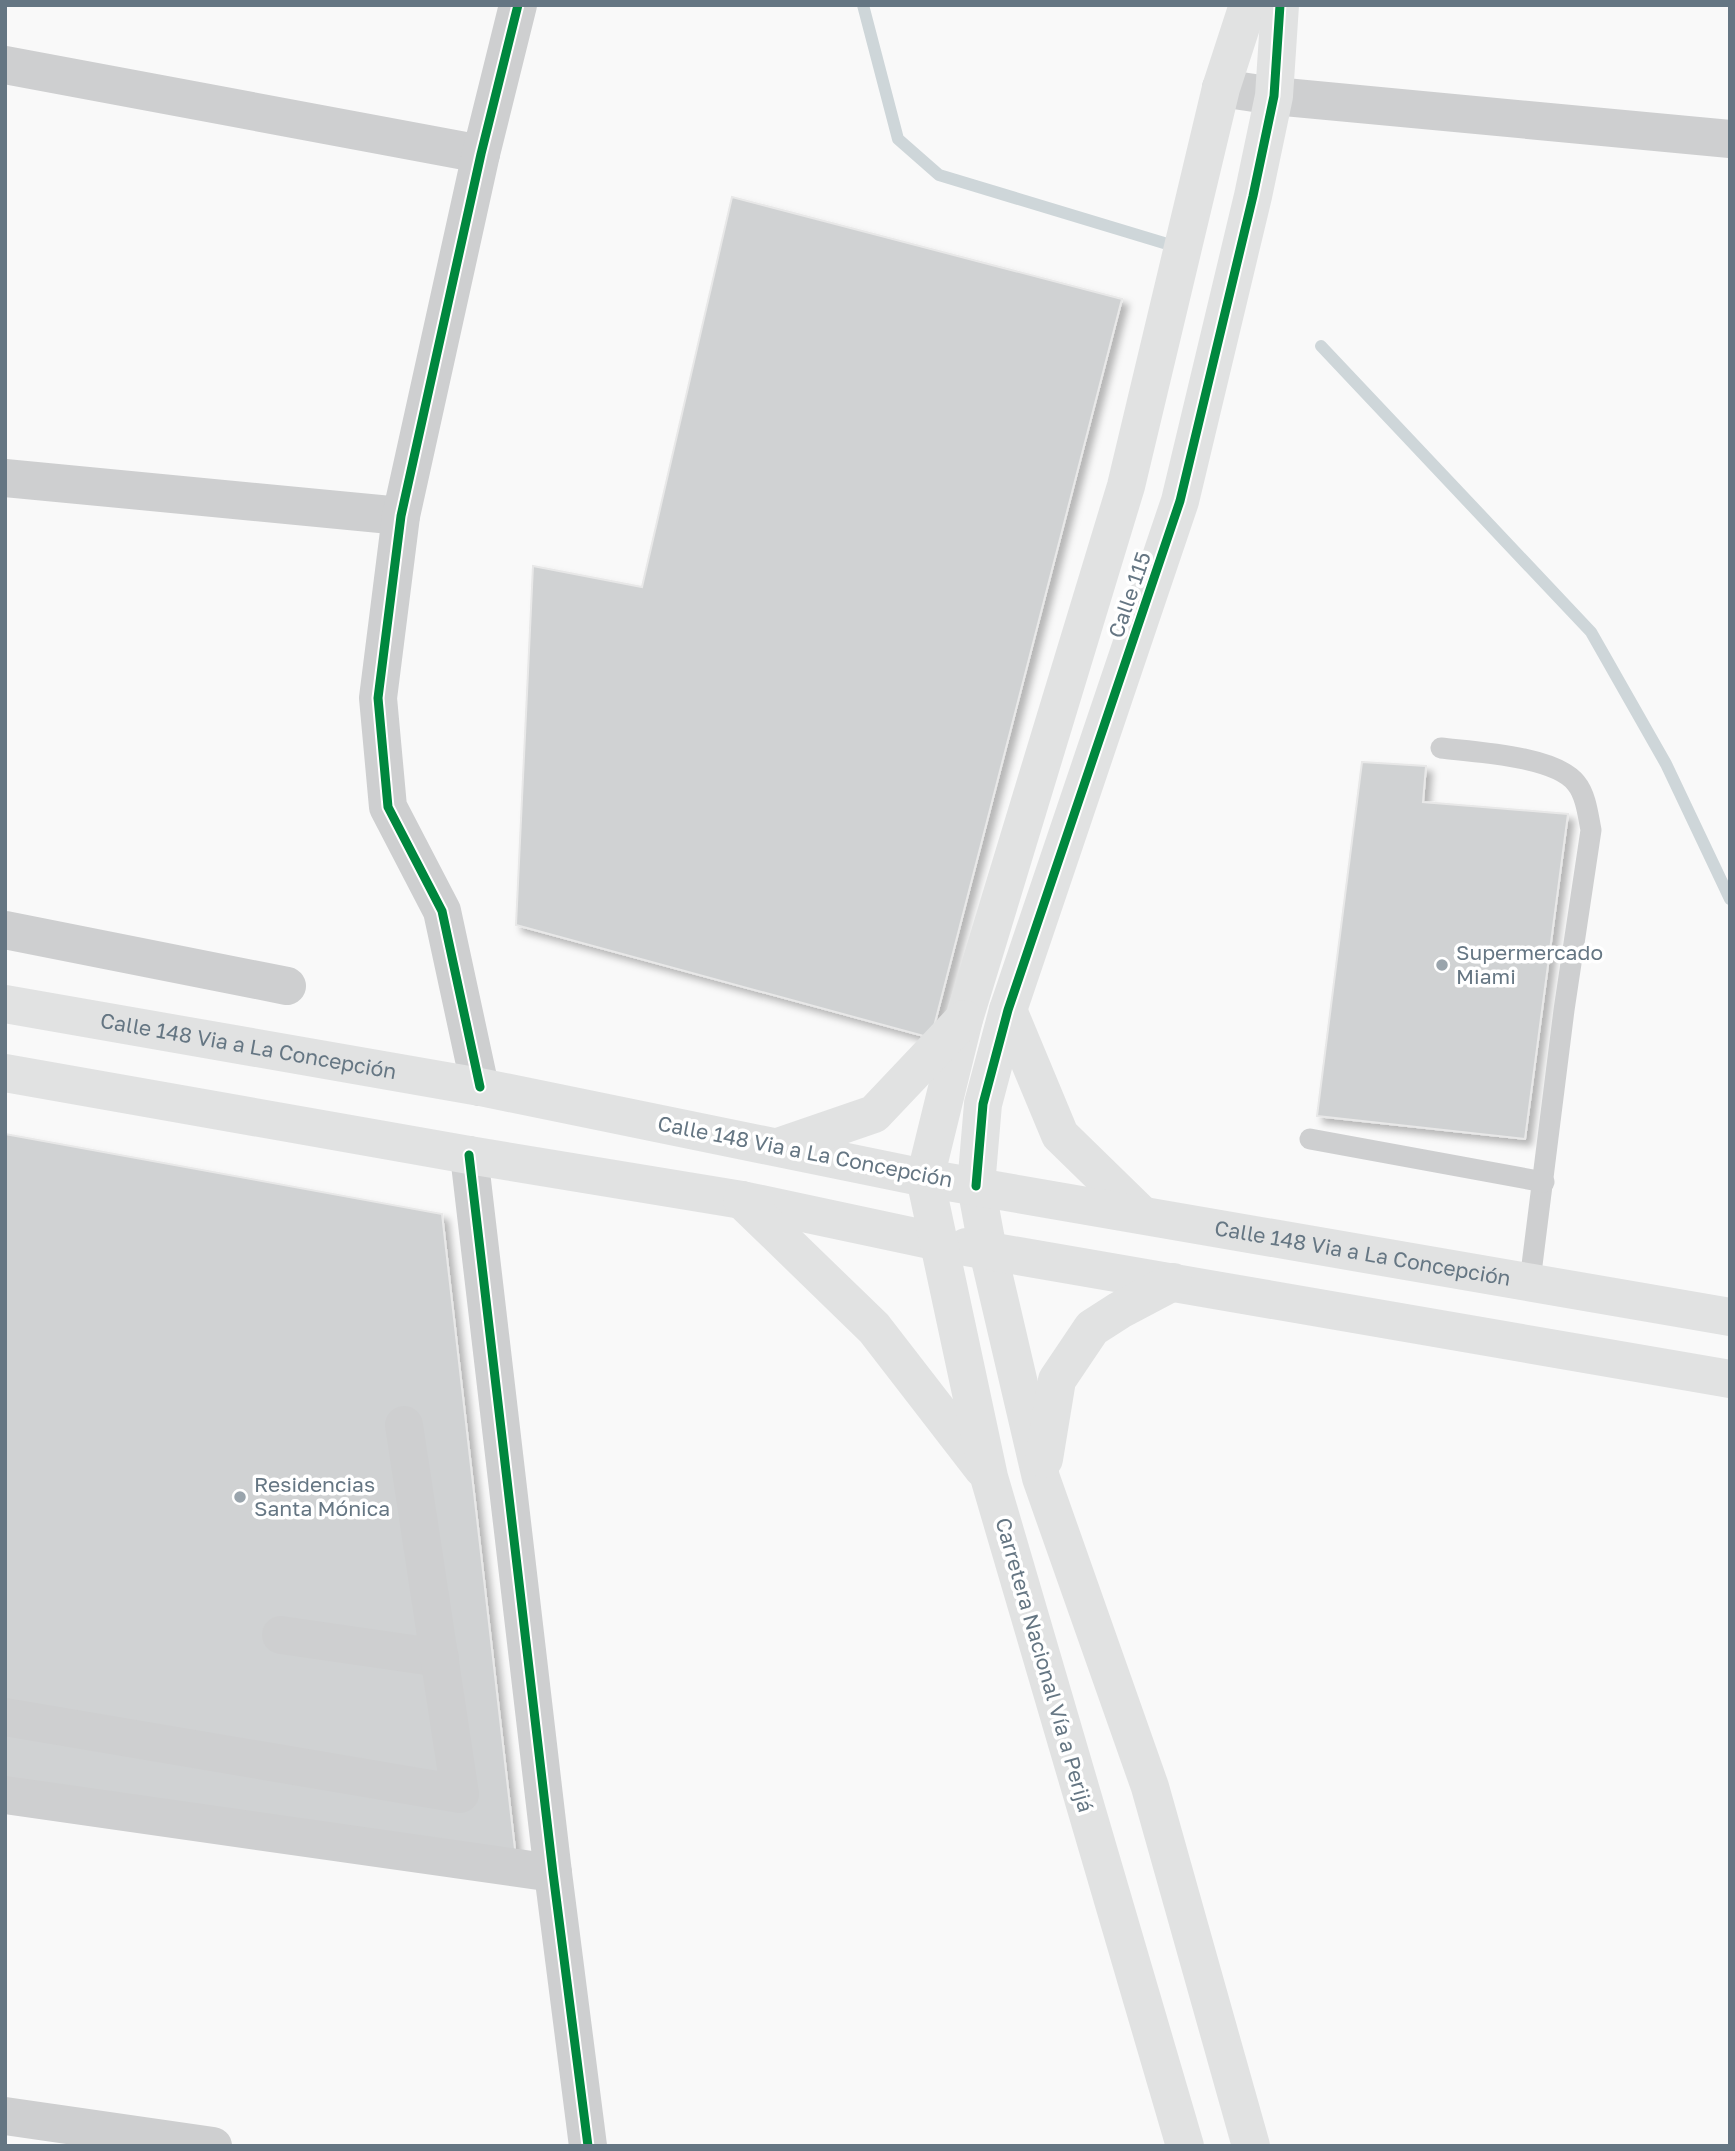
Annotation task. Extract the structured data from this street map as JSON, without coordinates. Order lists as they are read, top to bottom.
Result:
{
  "streets": {
    "main road": ["Calle 115", "Calle 148 Via a La Concepción", "Carretera Nacional Vía a Perijá"]
  },
  "crossings": [
    ["Calle 115", "Calle 148 Via a La Concepción"],
    ["Calle 115", "Carretera Nacional Vía a Perijá"],
    ["Calle 148 Via a La Concepción", "Carretera Nacional Vía a Perijá"]
  ],
  "places": ["Supermercado Miami", "Residencias Santa Mónica"]
}
